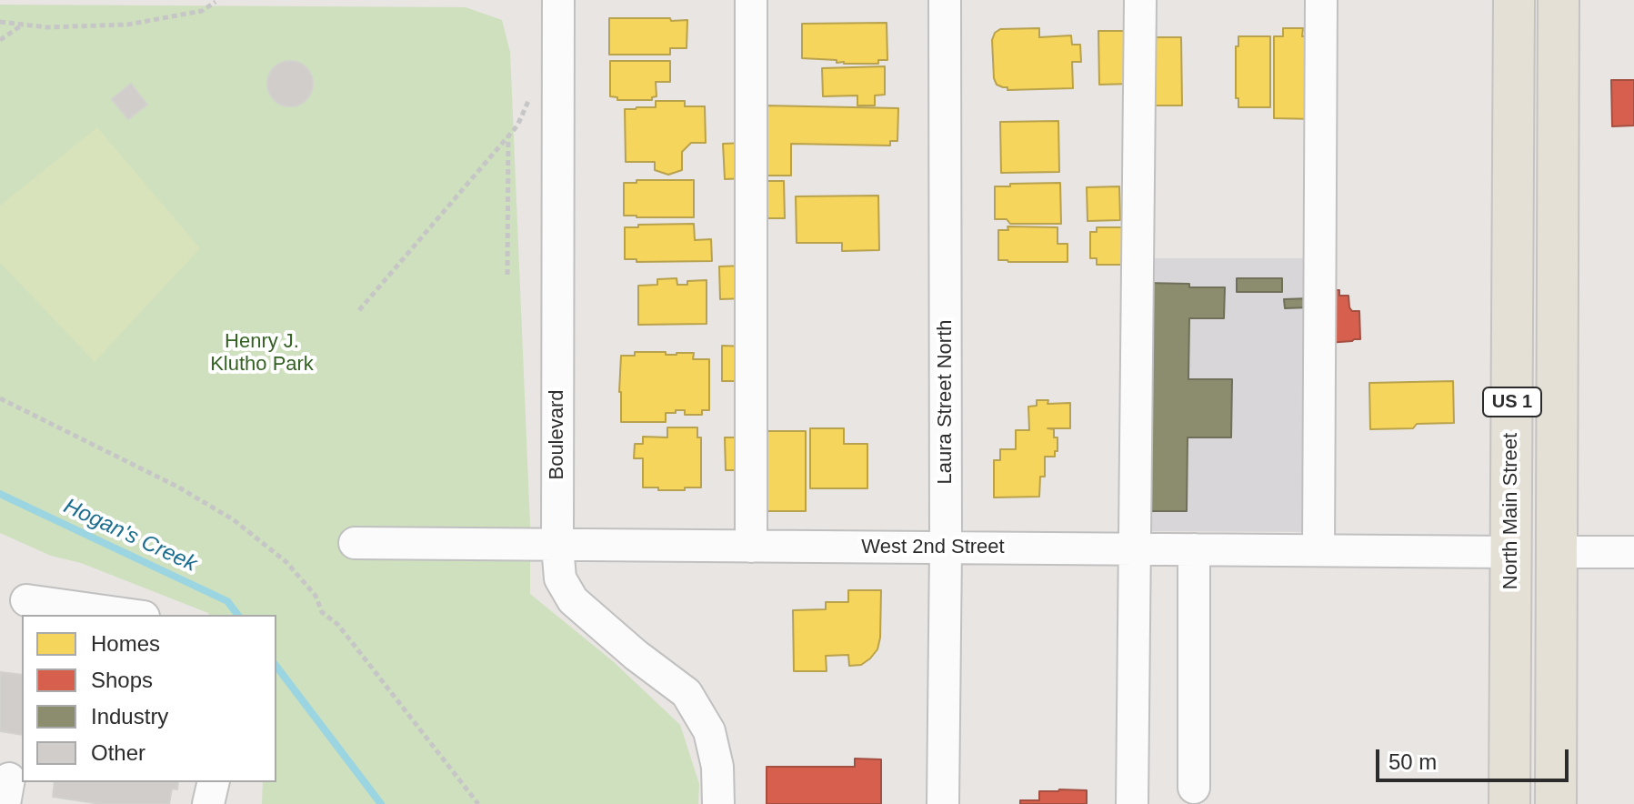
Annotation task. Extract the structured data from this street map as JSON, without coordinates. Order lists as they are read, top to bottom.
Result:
{
  "streets": {
    "main road": ["US 1", "North Main Street"],
    "street": ["Laura Street North", "Boulevard", "West 2nd Street"]
  },
  "crossings": [
    ["Laura Street North", "West 2nd Street"],
    ["Boulevard", "West 2nd Street"],
    ["North Main Street", "West 2nd Street"]
  ],
  "water": ["Hogan's Creek"],
  "parks": ["Henry J. Klutho Park"],
  "legend": [
    "Homes",
    "Shops",
    "Industry",
    "Other"
  ],
  "scale_bar": "50 m"
}
